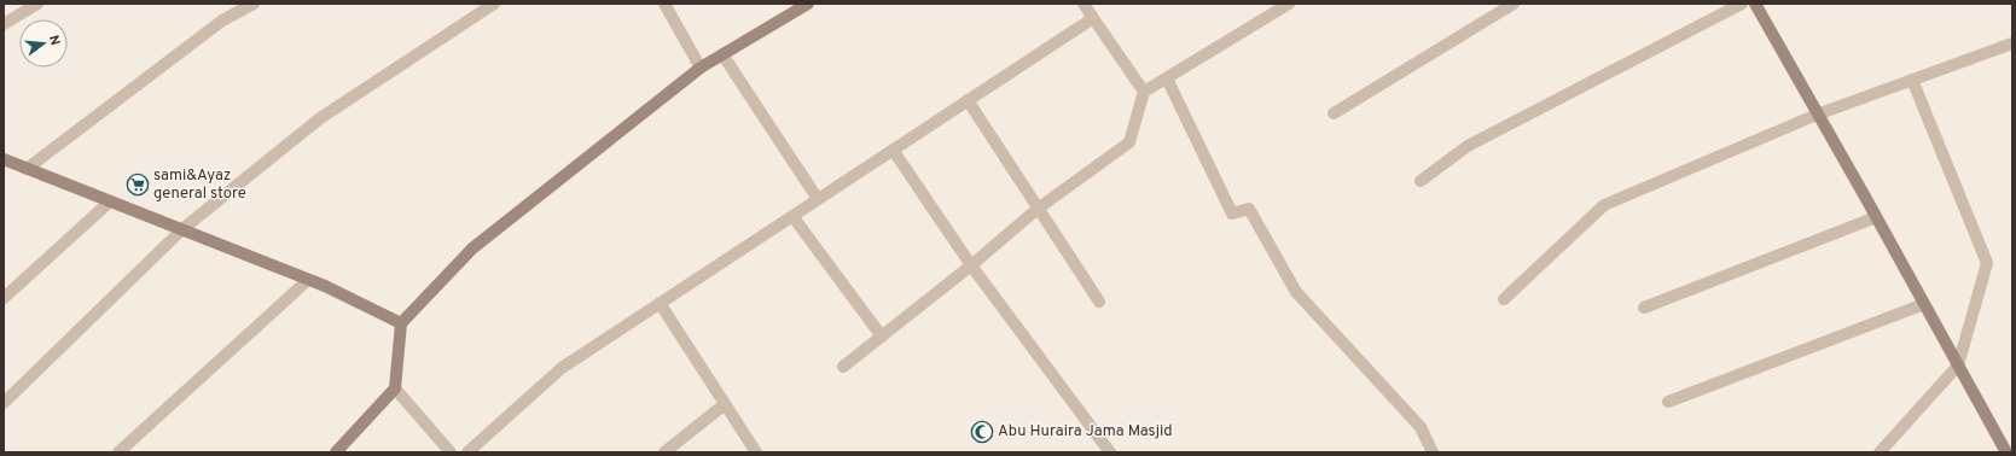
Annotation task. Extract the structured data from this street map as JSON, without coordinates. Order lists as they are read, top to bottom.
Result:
{
  "places": {
    "supermarket": ["sami&Ayaz general store"],
    "mosque": ["Abu Huraira Jama Masjid"]
  },
  "north": "right"
}
